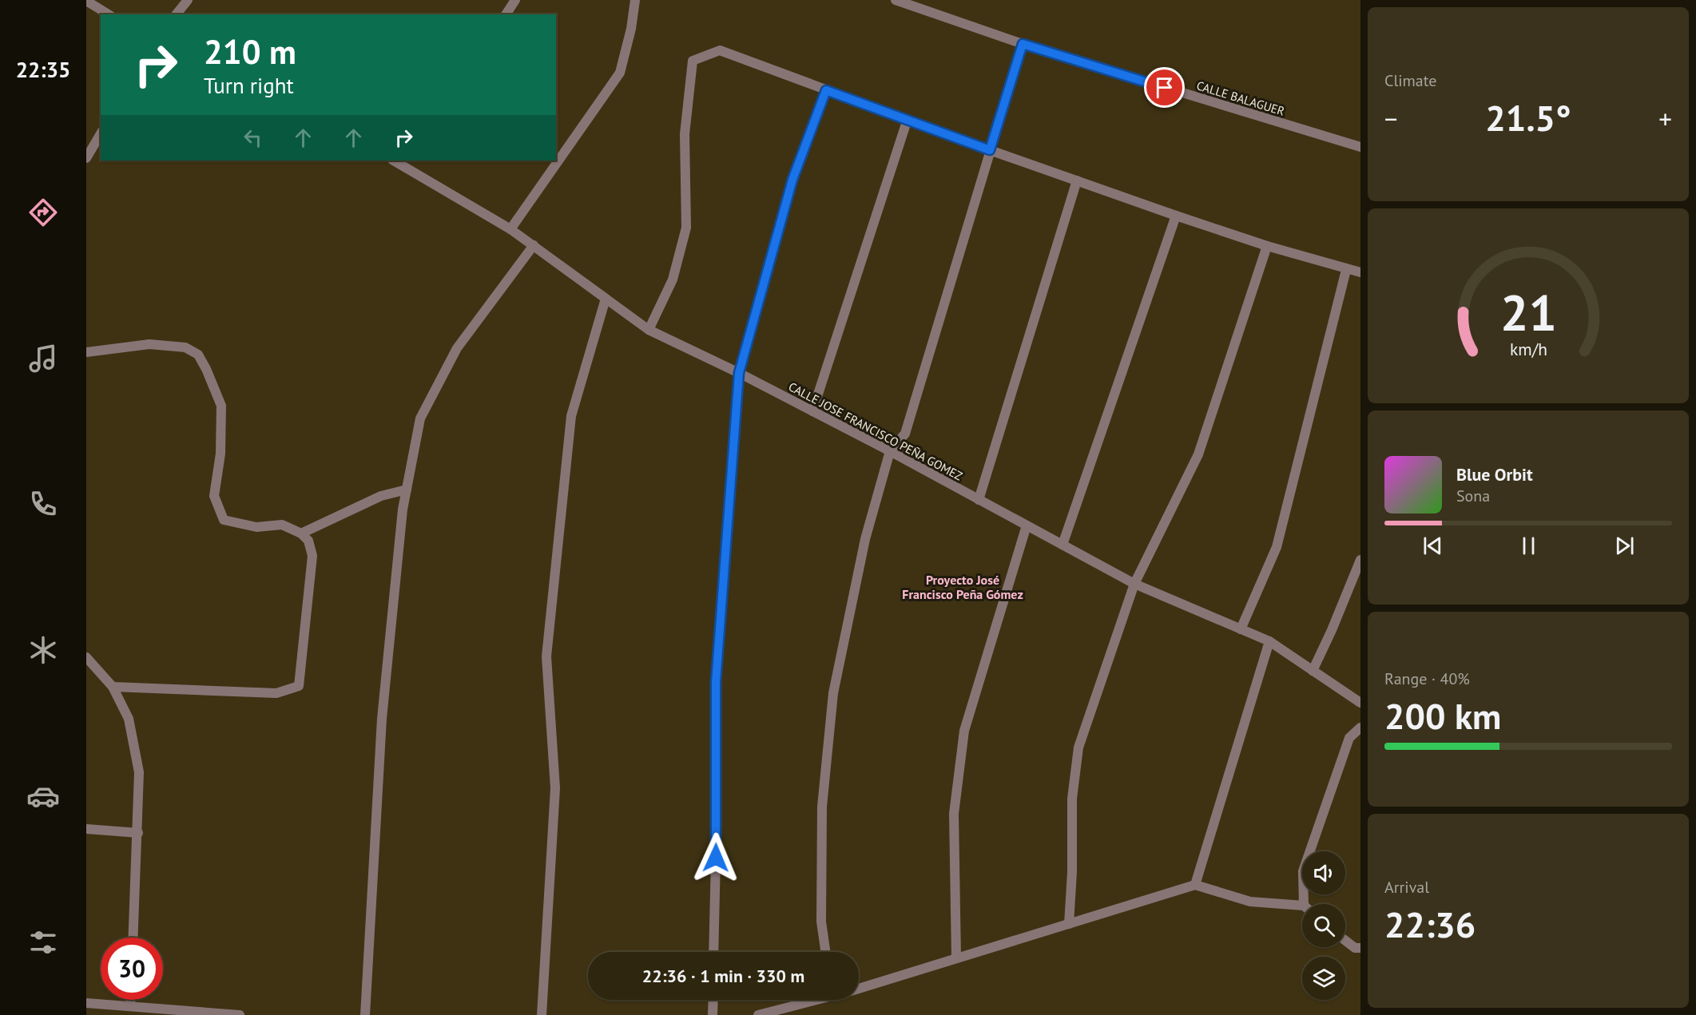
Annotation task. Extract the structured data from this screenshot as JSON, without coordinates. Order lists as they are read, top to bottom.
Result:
{
  "streets": {
    "street": ["CALLE BALAGUER", "CALLE JOSE FRANCISCO PEÑA GOMEZ"]
  },
  "districts": ["Proyecto José Francisco Peña Gómez"],
  "page": {
    "tabs": "22:35",
    "tile": [
      "Climate",
      ["Range · 40%", "200 km"],
      ["Arrival", "22:36"]
    ],
    "turn": ["210 m", "Turn right"],
    "heat": ["−", "21.5°", "+"],
    "song": ["Blue Orbit", "Sona"],
    "limit": "30",
    "trip": "22:36 · 1 min · 330 m",
    "gauge": ["21", "km/h"]
  }
}
